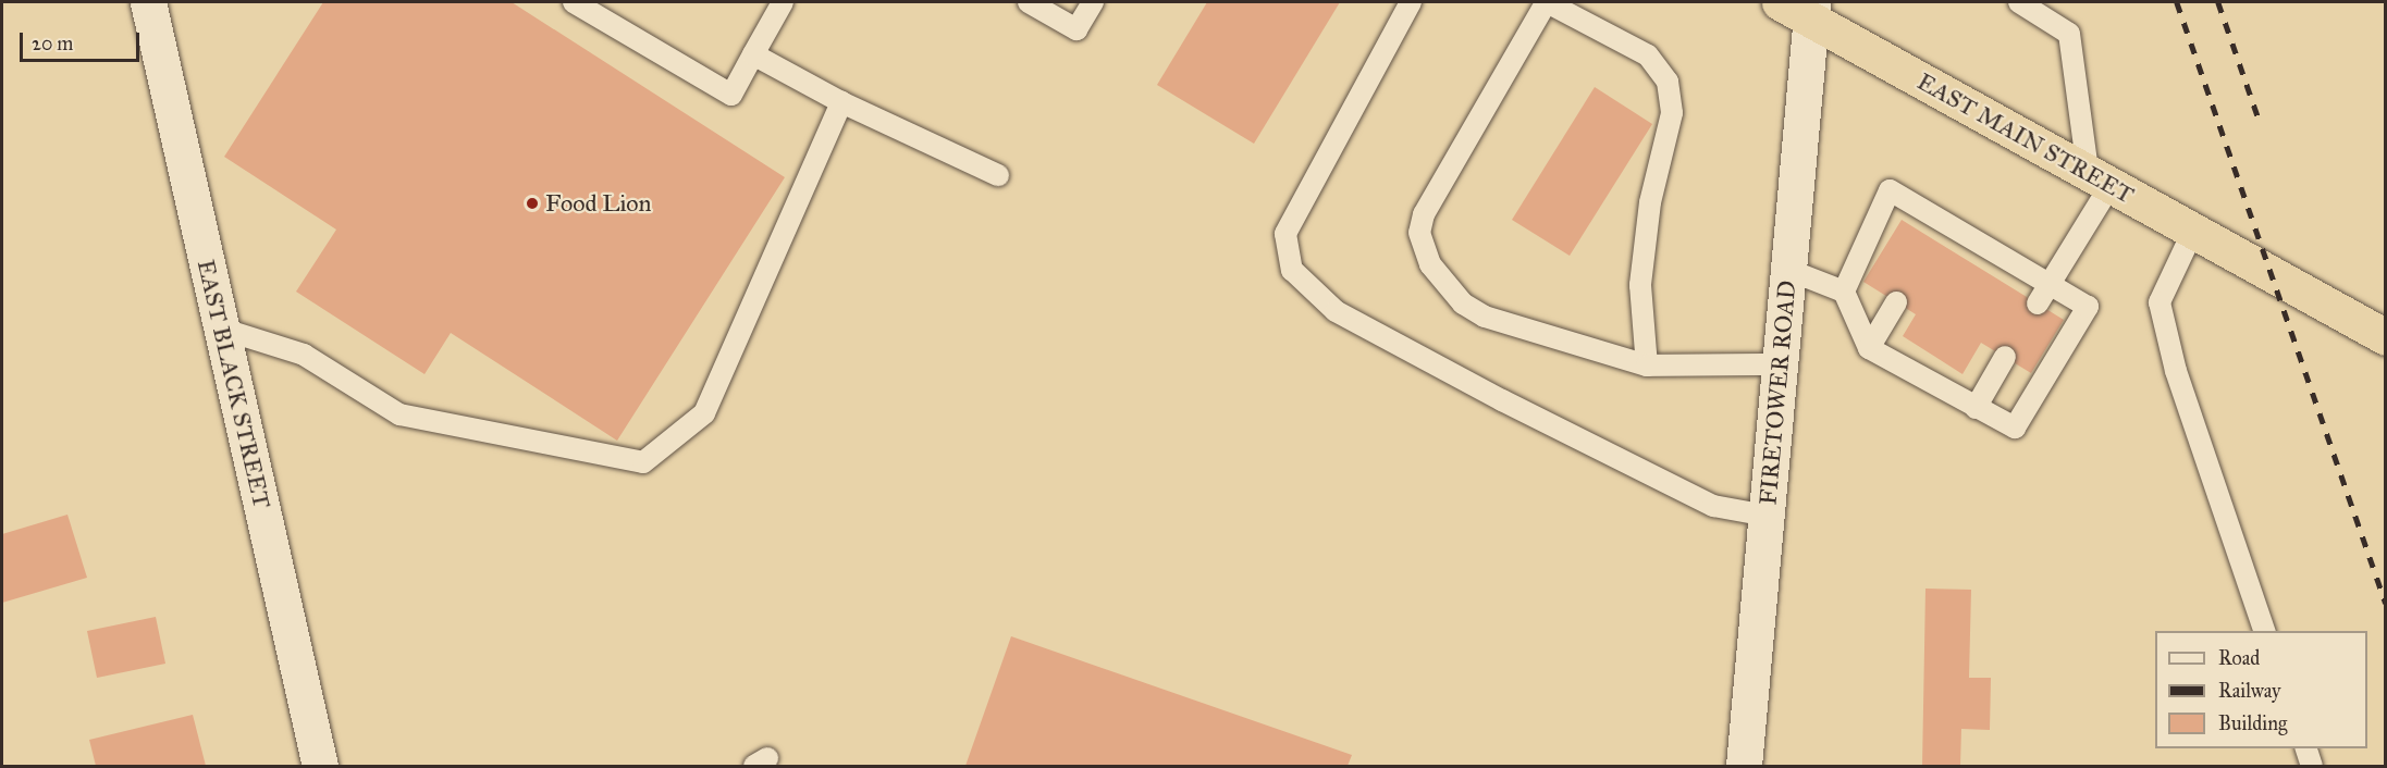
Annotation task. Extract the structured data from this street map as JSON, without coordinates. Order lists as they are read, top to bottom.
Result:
{
  "streets": {
    "highway": ["EAST MAIN STREET"],
    "street": ["EAST BLACK STREET", "FIRETOWER ROAD"]
  },
  "crossings": [
    ["EAST MAIN STREET", "FIRETOWER ROAD"]
  ],
  "places": ["Food Lion"],
  "legend": ["Road", "Railway", "Building"],
  "scale_bar": "20 m"
}
